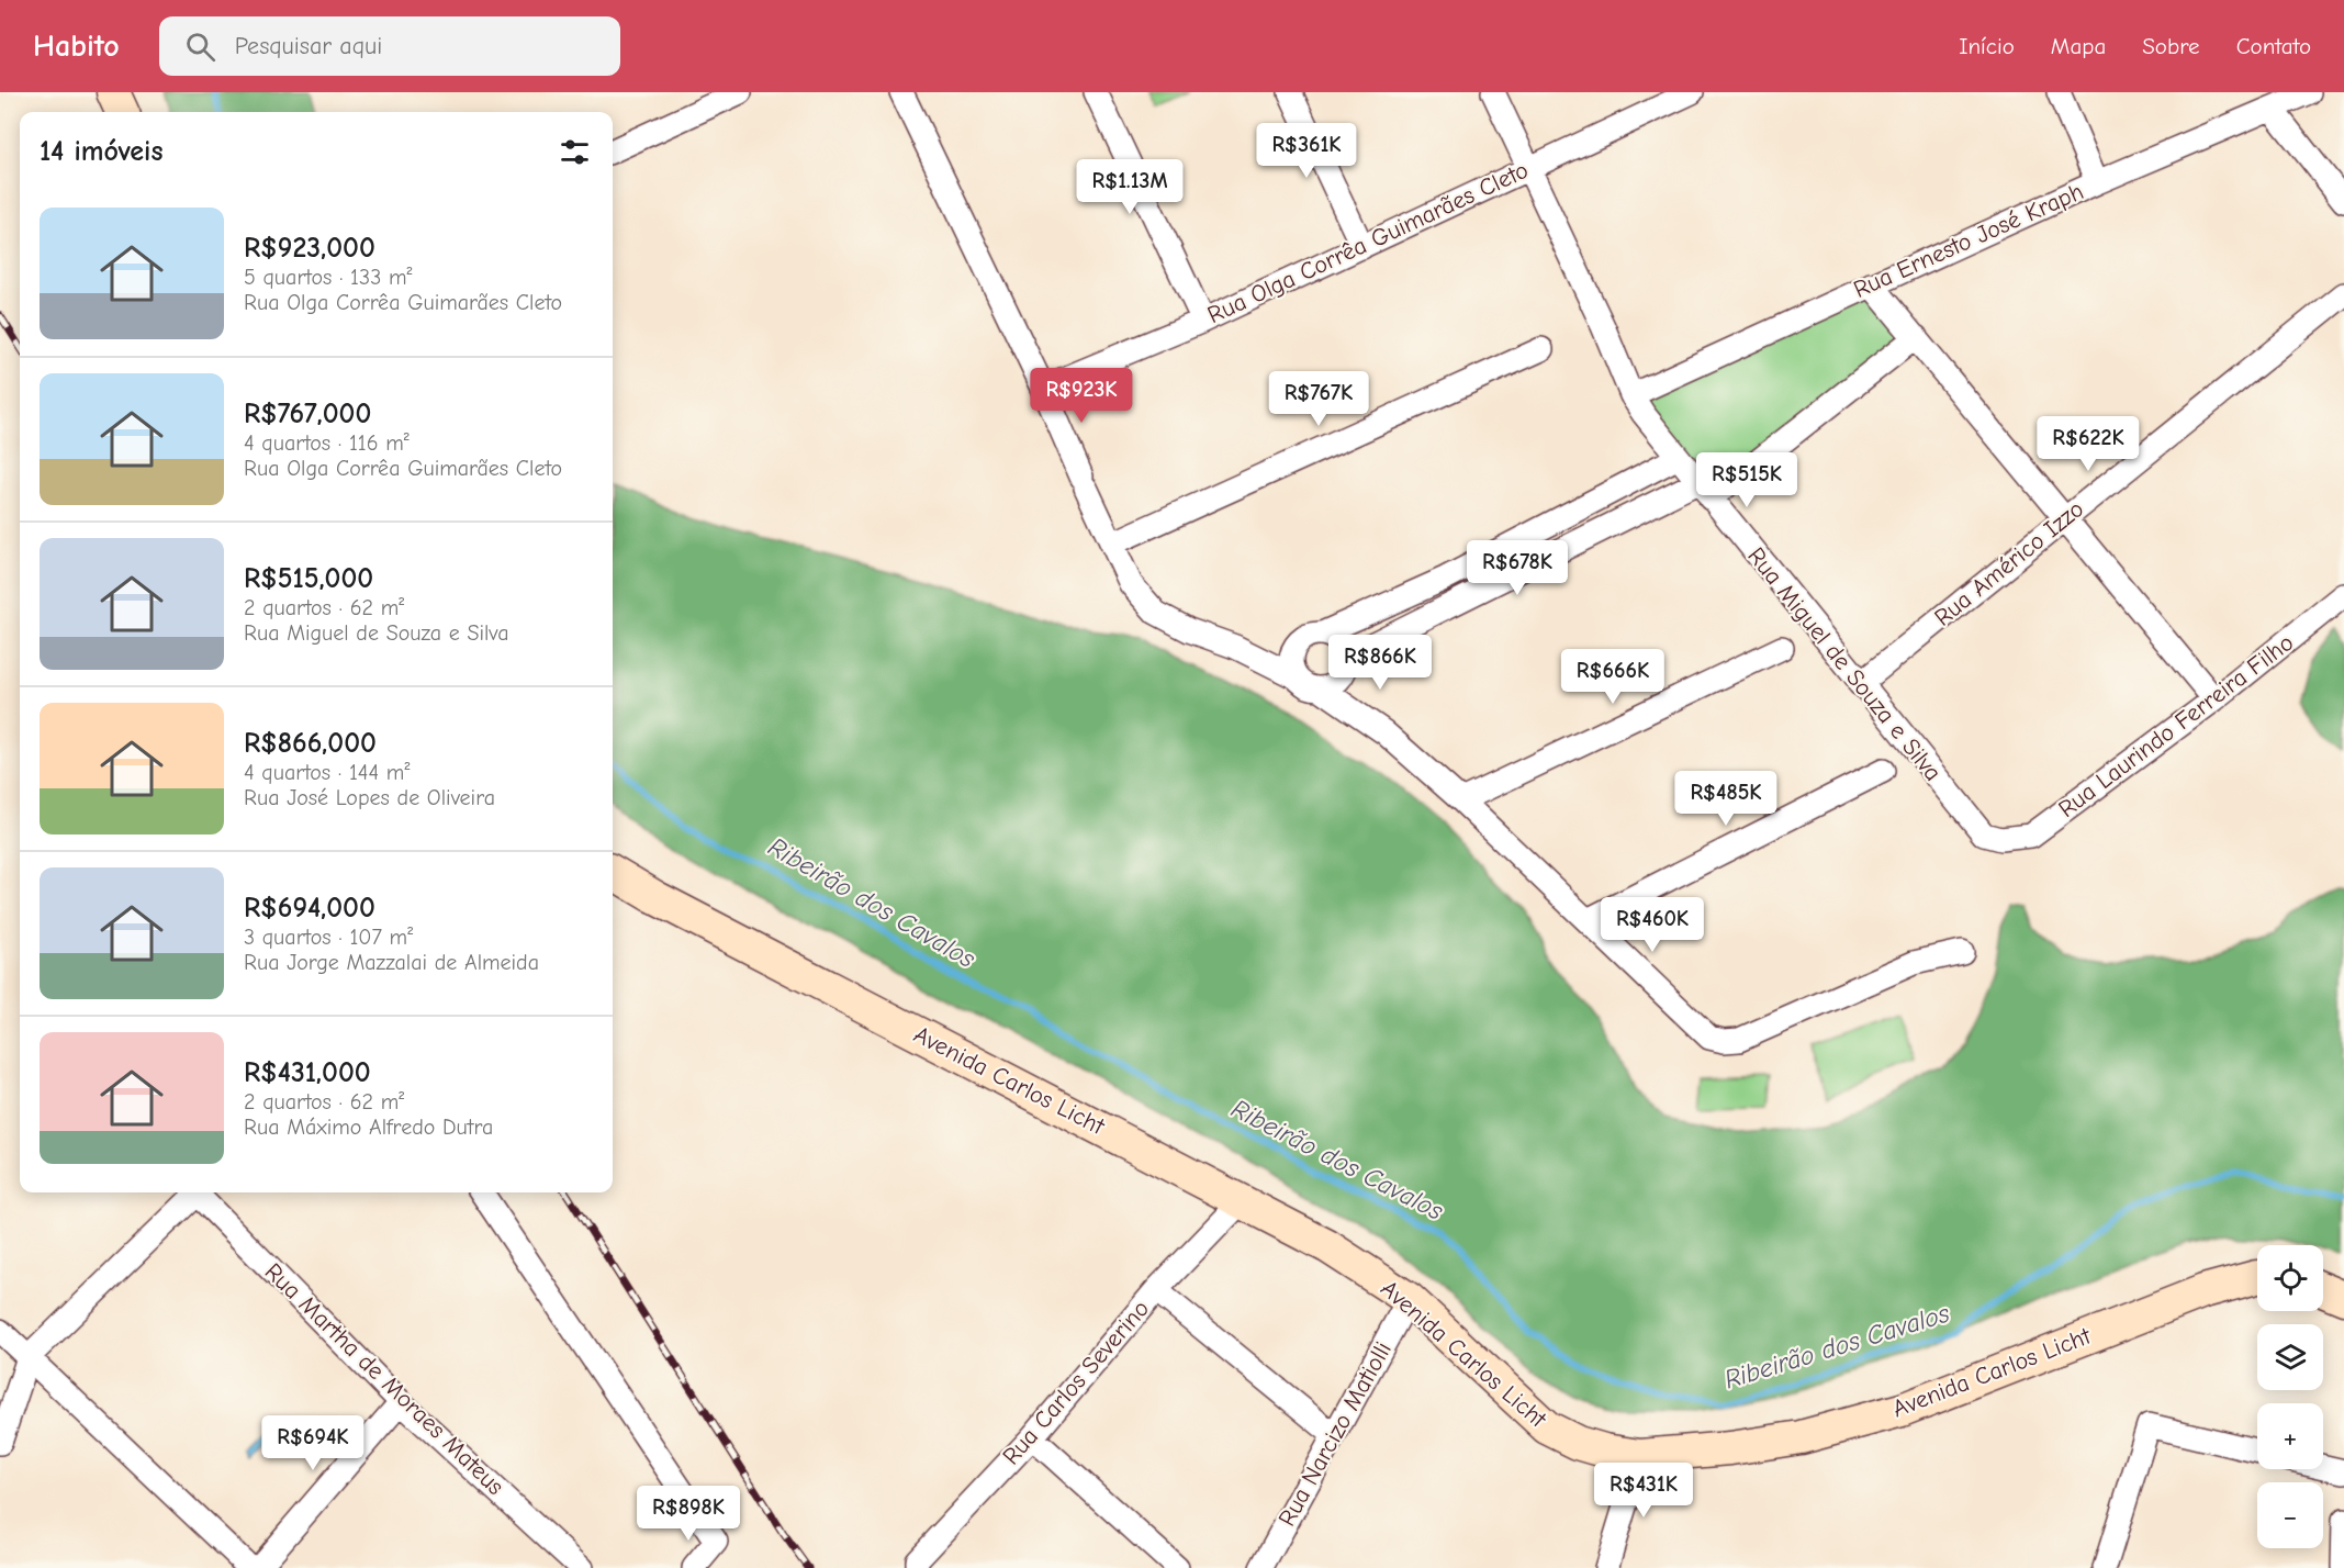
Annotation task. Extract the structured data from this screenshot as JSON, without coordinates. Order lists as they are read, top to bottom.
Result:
{
  "streets": {
    "main road": ["Avenida Carlos Licht"],
    "street": [
      "Rua Ernesto José Kraph",
      "Rua Olga Corrêa Guimarães Cleto",
      "Rua Américo Izzo",
      "Rua Miguel de Souza e Silva",
      "Rua Laurindo Ferreira Filho",
      "Rua Martha de Moraes Mateus",
      "Rua Carlos Severino",
      "Rua Narcizo Matiolli"
    ]
  },
  "crossings": [
    ["Rua Ernesto José Kraph", "Rua Miguel de Souza e Silva"],
    ["Rua Olga Corrêa Guimarães Cleto", "Rua Miguel de Souza e Silva"],
    ["Rua Américo Izzo", "Rua Miguel de Souza e Silva"],
    ["Rua Miguel de Souza e Silva", "Rua Laurindo Ferreira Filho"],
    ["Avenida Carlos Licht", "Rua Carlos Severino"],
    ["Avenida Carlos Licht", "Rua Narcizo Matiolli"]
  ],
  "water": ["Ribeirão dos Cavalos"],
  "page": {
    "header": "Habito",
    "search": "Pesquisar aqui",
    "nav": [
      "Início",
      "Mapa",
      "Sobre",
      "Contato"
    ],
    "heading": "14 imóveis",
    "price": [
      "R$361K",
      "R$1.13M",
      "R$923K",
      "R$767K",
      "R$622K",
      "R$515K",
      "R$678K",
      "R$866K",
      "R$666K",
      "R$485K",
      "R$460K",
      "R$694K",
      "R$431K",
      "R$898K"
    ],
    "list": [
      {
        "name": "R$923,000",
        "note": "5 quartos · 133 m² · Rua Olga Corrêa Guimarães Cleto"
      },
      {
        "name": "R$767,000",
        "note": "4 quartos · 116 m² · Rua Olga Corrêa Guimarães Cleto"
      },
      {
        "name": "R$515,000",
        "note": "2 quartos · 62 m² · Rua Miguel de Souza e Silva"
      },
      {
        "name": "R$866,000",
        "note": "4 quartos · 144 m² · Rua José Lopes de Oliveira"
      },
      {
        "name": "R$694,000",
        "note": "3 quartos · 107 m² · Rua Jorge Mazzalai de Almeida"
      },
      {
        "name": "R$431,000",
        "note": "2 quartos · 62 m² · Rua Máximo Alfredo Dutra"
      }
    ],
    "map_buttons": ["+", "−"]
  }
}
